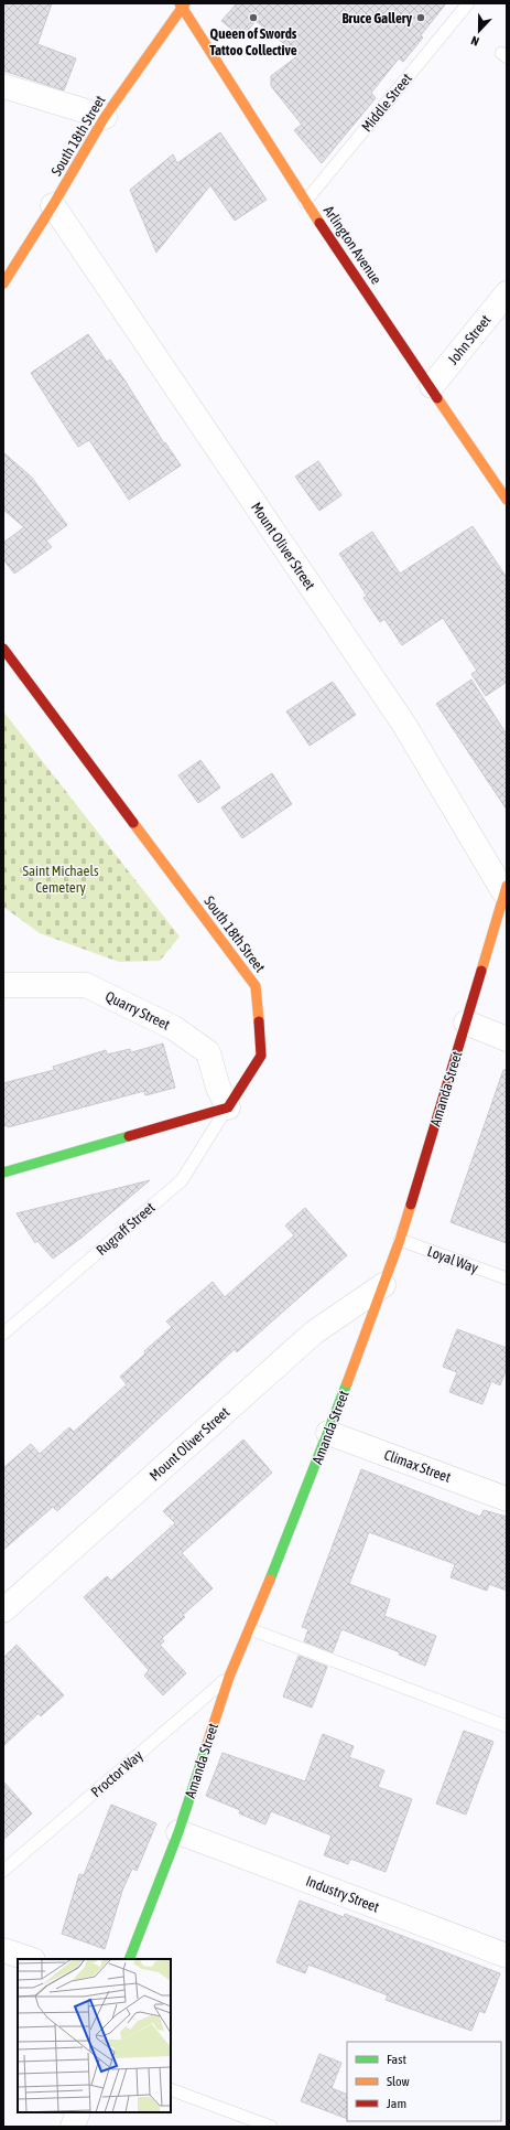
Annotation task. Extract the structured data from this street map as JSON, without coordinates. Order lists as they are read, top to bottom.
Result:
{
  "streets": {
    "main road": ["South 18th Street", "Arlington Avenue", "Amanda Street"],
    "street": [
      "John Street",
      "Mount Oliver Street",
      "Quarry Street",
      "Climax Street",
      "Industry Street"
    ],
    "lane": [
      "Middle Street",
      "Rugraff Street",
      "Loyal Way",
      "Proctor Way"
    ]
  },
  "crossings": [
    ["Middle Street", "Arlington Avenue"],
    ["South 18th Street", "Arlington Avenue"],
    ["South 18th Street", "Mount Oliver Street"],
    ["South 18th Street", "Quarry Street"],
    ["South 18th Street", "Rugraff Street"],
    ["Arlington Avenue", "John Street"],
    ["Mount Oliver Street", "Amanda Street"],
    ["Quarry Street", "Rugraff Street"],
    ["Amanda Street", "Loyal Way"],
    ["Amanda Street", "Climax Street"],
    ["Amanda Street", "Proctor Way"],
    ["Amanda Street", "Industry Street"]
  ],
  "parks": ["Saint Michaels Cemetery"],
  "places": ["Queen of Swords Tattoo Collective", "Bruce Gallery"],
  "legend": ["Fast", "Slow", "Jam"],
  "north": "bottom"
}
